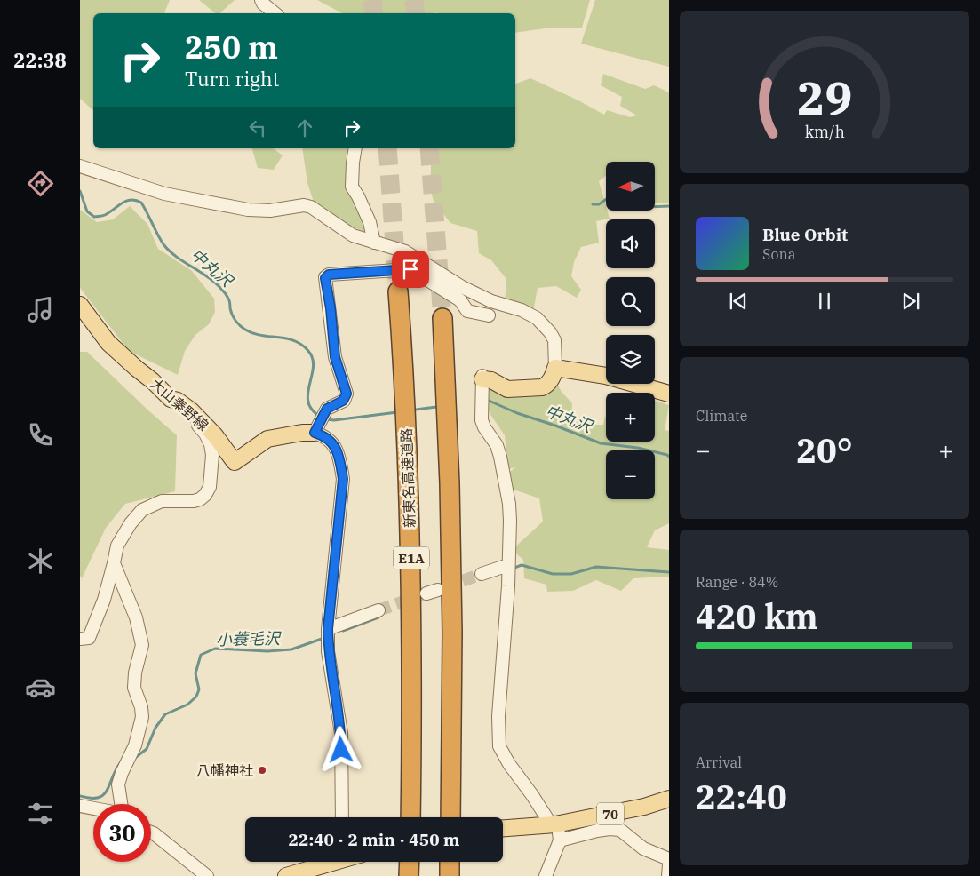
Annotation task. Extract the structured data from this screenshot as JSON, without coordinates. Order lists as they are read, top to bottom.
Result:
{
  "streets": {
    "highway": ["新東名高速道路", "E1A"],
    "main road": ["大山秦野線", "70"]
  },
  "water": ["中丸沢", "小蓑毛沢"],
  "places": ["八幡神社"],
  "north": "left",
  "page": {
    "tabs": "22:38",
    "turn": ["250 m", "Turn right"],
    "map_buttons": ["+", "−"],
    "song": ["Blue Orbit", "Sona"],
    "tile": [
      "Climate",
      ["Range · 84%", "420 km"],
      ["Arrival", "22:40"]
    ],
    "heat": ["−", "20°", "+"],
    "limit": "30",
    "trip": "22:40 · 2 min · 450 m",
    "gauge": ["29", "km/h"]
  }
}
